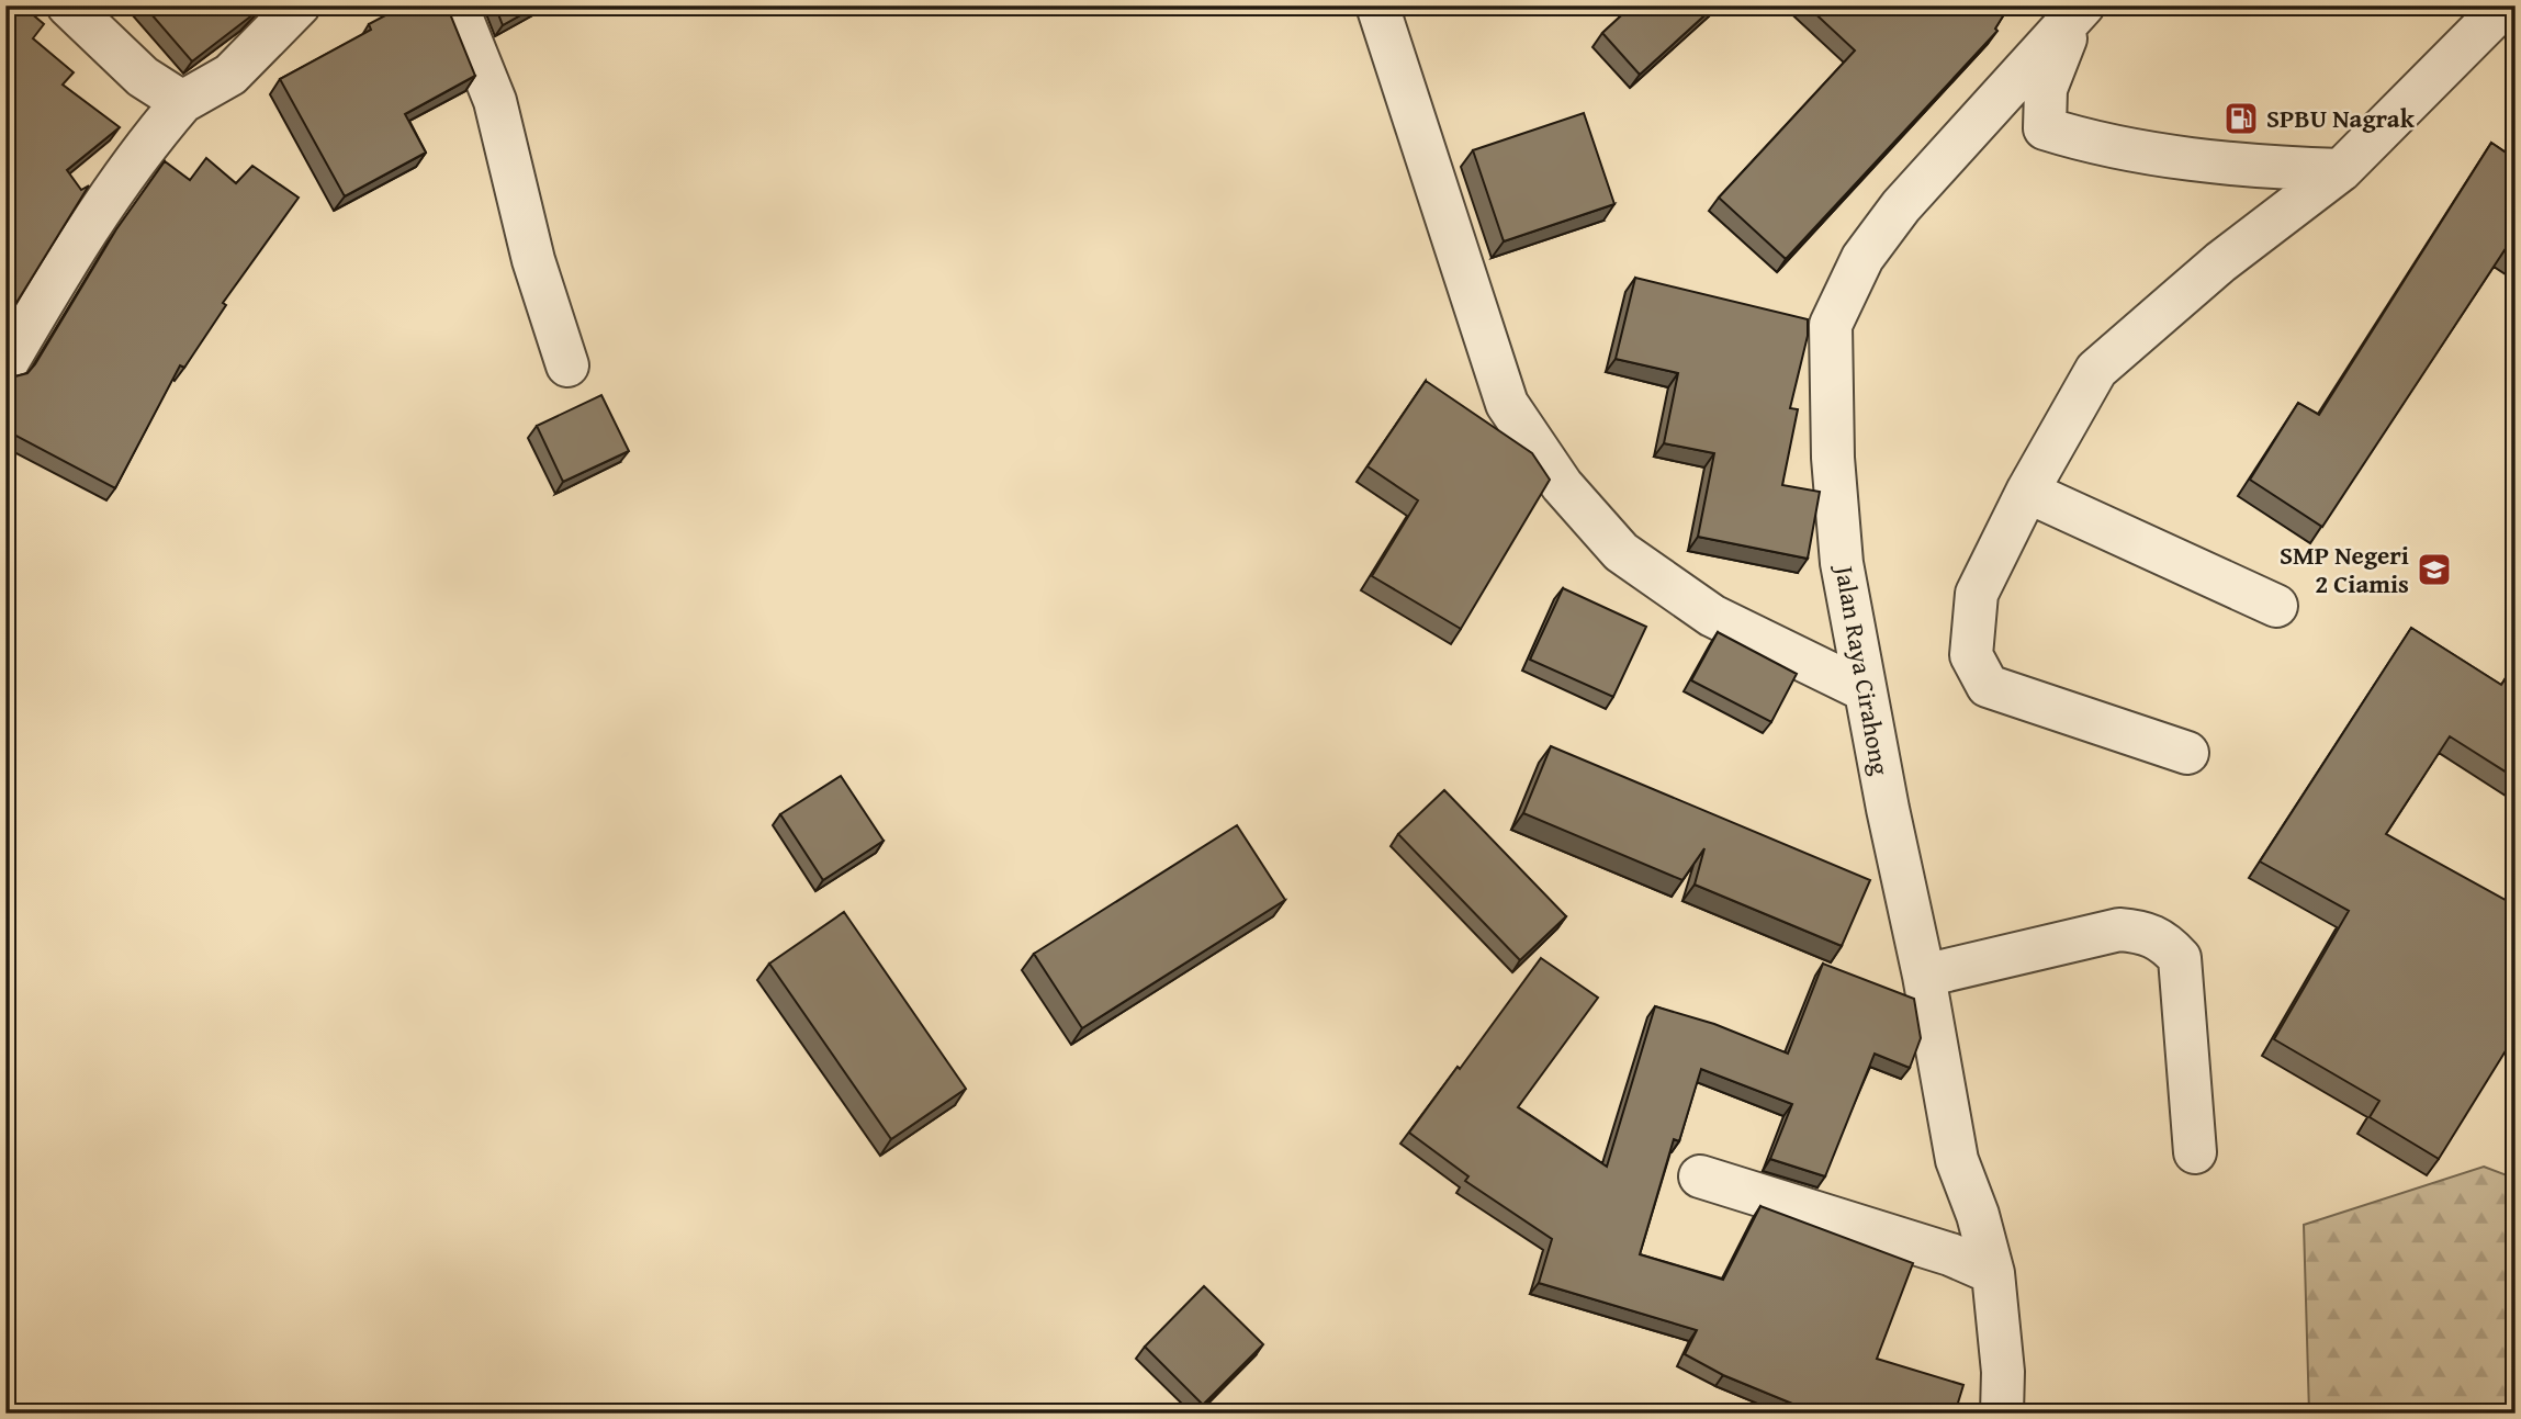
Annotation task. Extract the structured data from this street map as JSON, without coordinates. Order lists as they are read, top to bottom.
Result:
{
  "streets": {
    "street": ["Jalan Raya Cirahong"]
  },
  "places": {
    "fuel station": ["SPBU Nagrak"],
    "school or university": ["SMP Negeri 2 Ciamis"]
  }
}
